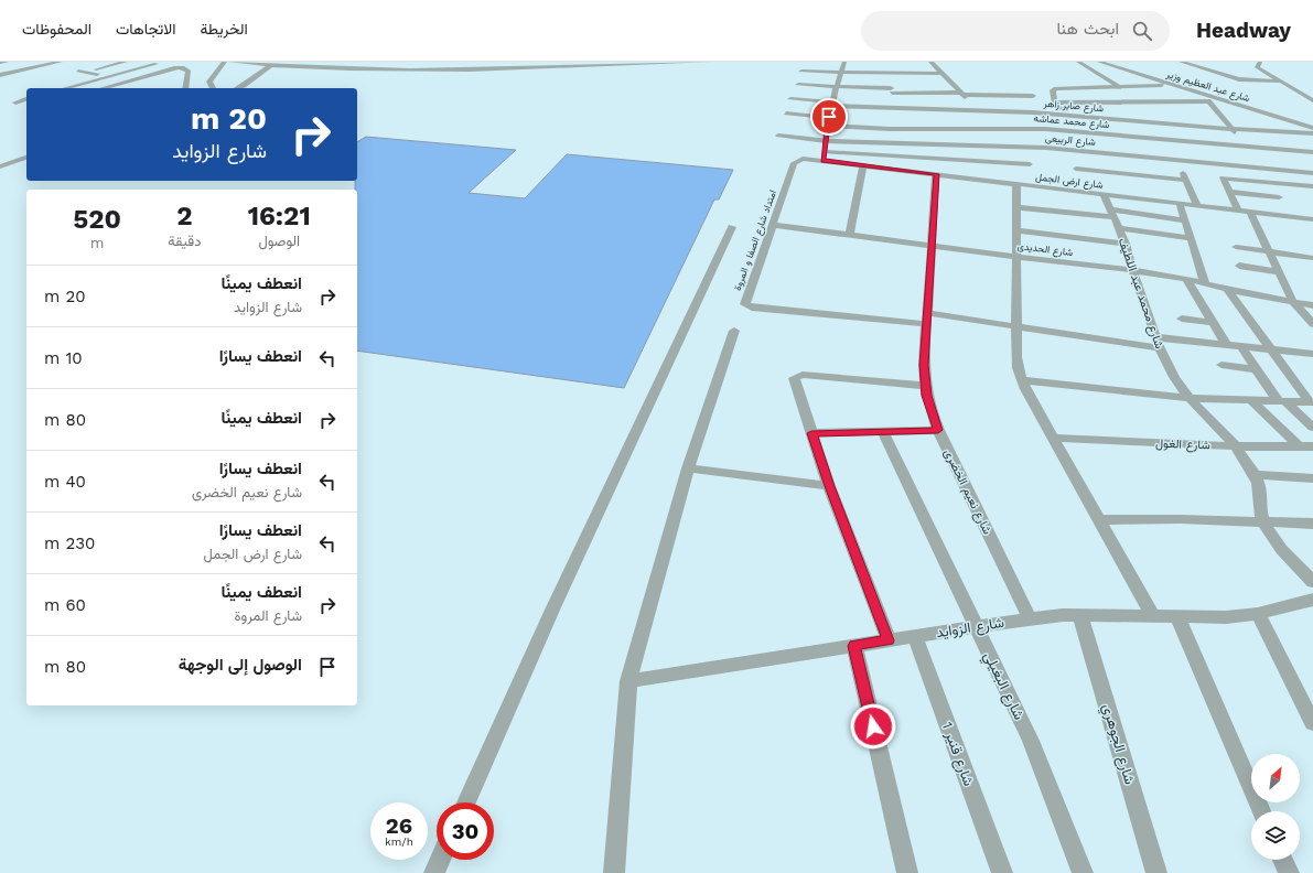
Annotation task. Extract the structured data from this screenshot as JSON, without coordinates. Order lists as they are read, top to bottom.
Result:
{
  "streets": {
    "street": [
      "شارع عبد العظيم وزير",
      "شارع صابر زاهر",
      "شارع محمد عماشه",
      "شارع الربيعى",
      "شارع ارض الجمل",
      "امتداد شارع الصفا و المروة",
      "شارع الحديدى",
      "شارع محمد عبد اللطيف",
      "شارع الغول",
      "شارع نعيم الخضرى",
      "شارع الزوايد",
      "شارع البغيلي",
      "شارع الجوهري",
      "شارع قنير 1"
    ]
  },
  "crossings": [
    ["شارع محمد عماشه", "شارع الربيعى"],
    ["شارع ارض الجمل", "امتداد شارع الصفا و المروة"],
    ["شارع ارض الجمل", "شارع محمد عبد اللطيف"],
    ["شارع ارض الجمل", "شارع نعيم الخضرى"],
    ["امتداد شارع الصفا و المروة", "شارع الحديدى"],
    ["امتداد شارع الصفا و المروة", "شارع نعيم الخضرى"],
    ["شارع الحديدى", "شارع محمد عبد اللطيف"],
    ["شارع الحديدى", "شارع نعيم الخضرى"],
    ["شارع محمد عبد اللطيف", "شارع الغول"],
    ["شارع نعيم الخضرى", "شارع الزوايد"],
    ["شارع الزوايد", "شارع البغيلي"],
    ["شارع الزوايد", "شارع الجوهري"],
    ["شارع الزوايد", "شارع قنير 1"]
  ],
  "north": "top right",
  "page": {
    "header": "Headway",
    "search": "ابحث هنا",
    "nav": ["الخريطة", "الاتجاهات", "المحفوظات"],
    "turn": ["20 m", "شارع الزوايد"],
    "eta": [
      "16:21",
      "الوصول",
      "2",
      "دقيقة",
      "520",
      "m"
    ],
    "list": [
      {
        "name": "انعطف يمينًا",
        "note": "شارع الزوايد",
        "value": "20 m"
      },
      {
        "name": "انعطف يسارًا",
        "value": "10 m"
      },
      {
        "name": "انعطف يمينًا",
        "value": "80 m"
      },
      {
        "name": "انعطف يسارًا",
        "note": "شارع نعيم الخضرى",
        "value": "40 m"
      },
      {
        "name": "انعطف يسارًا",
        "note": "شارع ارض الجمل",
        "value": "230 m"
      },
      {
        "name": "انعطف يمينًا",
        "note": "شارع المروة",
        "value": "60 m"
      },
      {
        "name": "الوصول إلى الوجهة",
        "value": "80 m"
      }
    ],
    "speed": "26 km/h",
    "limit": "30"
  }
}
